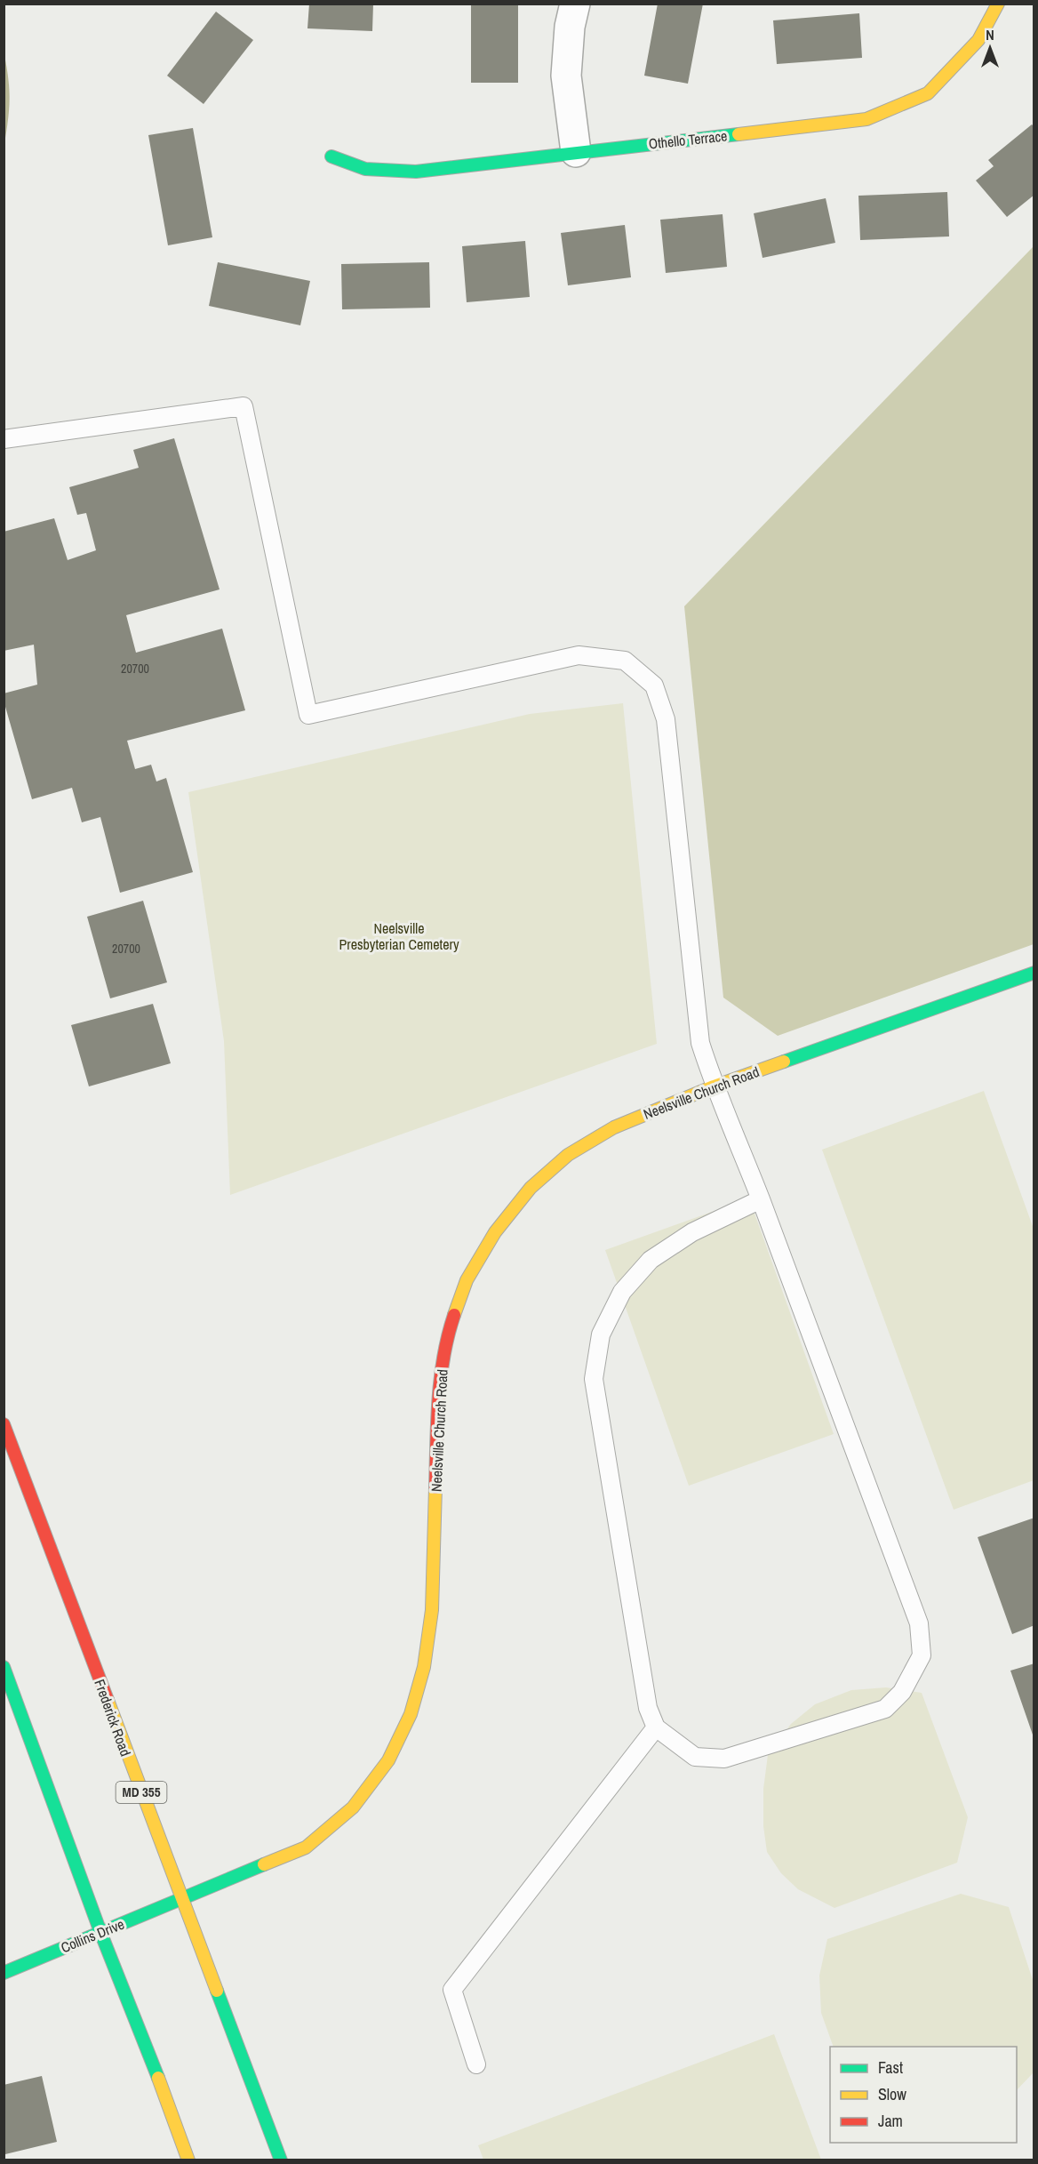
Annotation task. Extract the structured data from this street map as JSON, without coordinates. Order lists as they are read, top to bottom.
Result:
{
  "streets": {
    "street": [
      "Othello Terrace",
      "Neelsville Church Road",
      "Frederick Road",
      "MD 355",
      "Collins Drive"
    ]
  },
  "crossings": [
    ["Neelsville Church Road", "Frederick Road"],
    ["Neelsville Church Road", "Collins Drive"],
    ["Frederick Road", "Collins Drive"]
  ],
  "parks": ["Neelsville Presbyterian Cemetery"],
  "house_numbers": ["20700", "20700"],
  "legend": ["Fast", "Slow", "Jam"],
  "north": "top"
}
